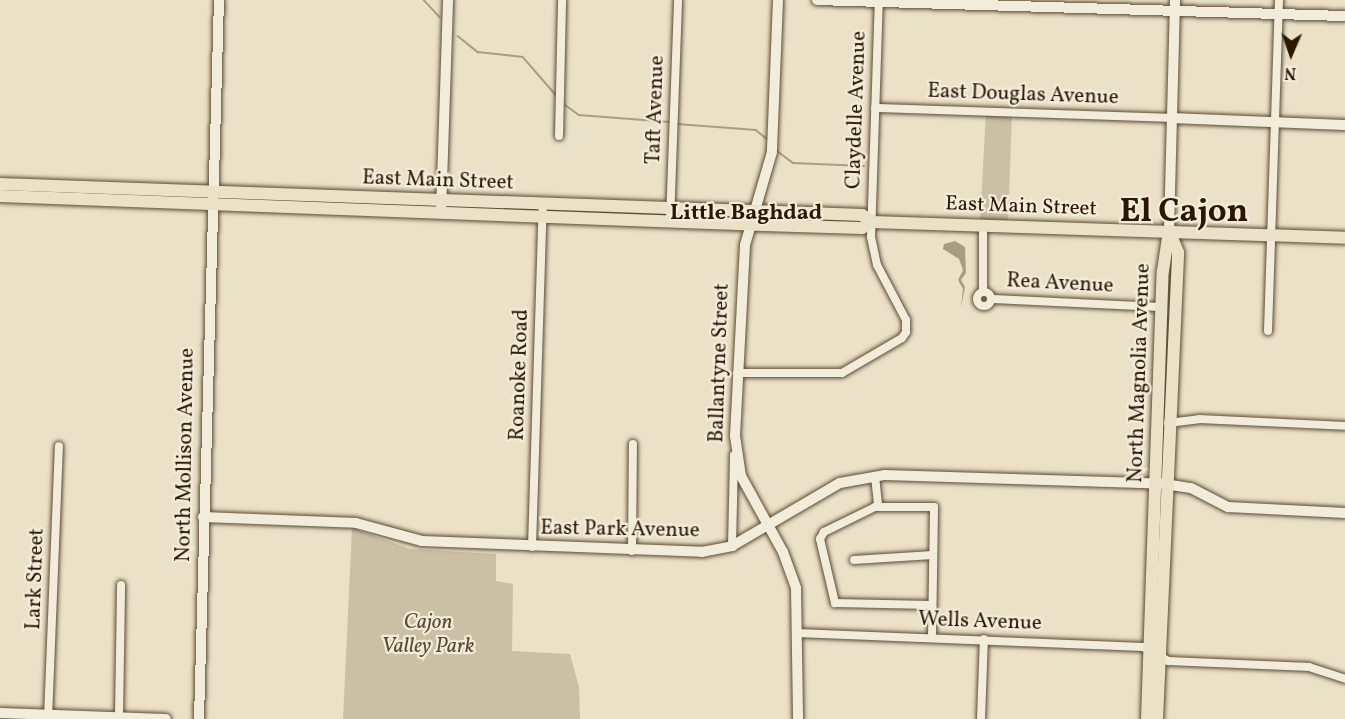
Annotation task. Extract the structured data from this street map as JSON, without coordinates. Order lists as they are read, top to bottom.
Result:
{
  "streets": {
    "main road": ["East Main Street", "North Magnolia Avenue"],
    "street": [
      "East Douglas Avenue",
      "Taft Avenue",
      "Claydelle Avenue",
      "Rea Avenue",
      "Ballantyne Street",
      "Roanoke Road",
      "North Mollison Avenue",
      "East Park Avenue",
      "Lark Street",
      "Wells Avenue"
    ]
  },
  "crossings": [
    ["East Douglas Avenue", "Claydelle Avenue"],
    ["Taft Avenue", "East Main Street"],
    ["Claydelle Avenue", "East Main Street"],
    ["Claydelle Avenue", "Ballantyne Street"],
    ["East Main Street", "Rea Avenue"],
    ["East Main Street", "Ballantyne Street"],
    ["East Main Street", "North Magnolia Avenue"],
    ["East Main Street", "Roanoke Road"],
    ["East Main Street", "North Mollison Avenue"],
    ["Rea Avenue", "North Magnolia Avenue"],
    ["Ballantyne Street", "East Park Avenue"],
    ["Ballantyne Street", "Wells Avenue"],
    ["North Magnolia Avenue", "East Park Avenue"],
    ["North Magnolia Avenue", "Wells Avenue"],
    ["Roanoke Road", "East Park Avenue"],
    ["North Mollison Avenue", "East Park Avenue"]
  ],
  "districts": ["Little Baghdad", "El Cajon"],
  "parks": ["Cajon Valley Park"],
  "north": "bottom"
}
